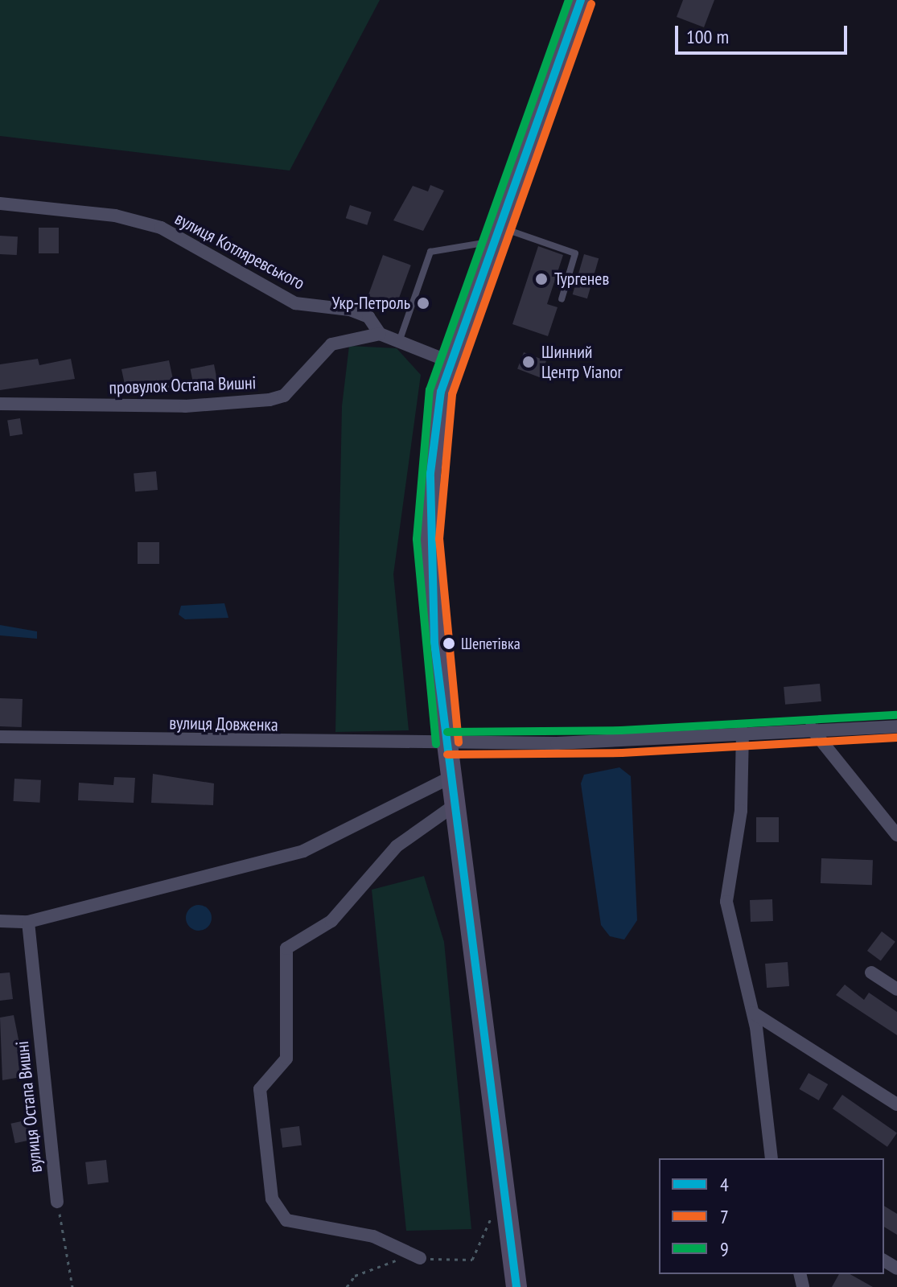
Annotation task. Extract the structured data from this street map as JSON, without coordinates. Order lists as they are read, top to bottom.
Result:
{
  "streets": {
    "street": [
      "вулиця Котляревського",
      "провулок Остапа Вишні",
      "вулиця Довженка",
      "вулиця Остапа Вишні"
    ]
  },
  "crossings": [
    ["вулиця Котляревського", "провулок Остапа Вишні"]
  ],
  "places": [
    "Тургенев",
    "Укр-Петроль",
    "Шинний Центр Vianor",
    "Шепетівка"
  ],
  "lines": ["transit line 4", "transit line 9", "transit line 7"],
  "legend": ["4", "7", "9"],
  "scale_bar": "100 m"
}
